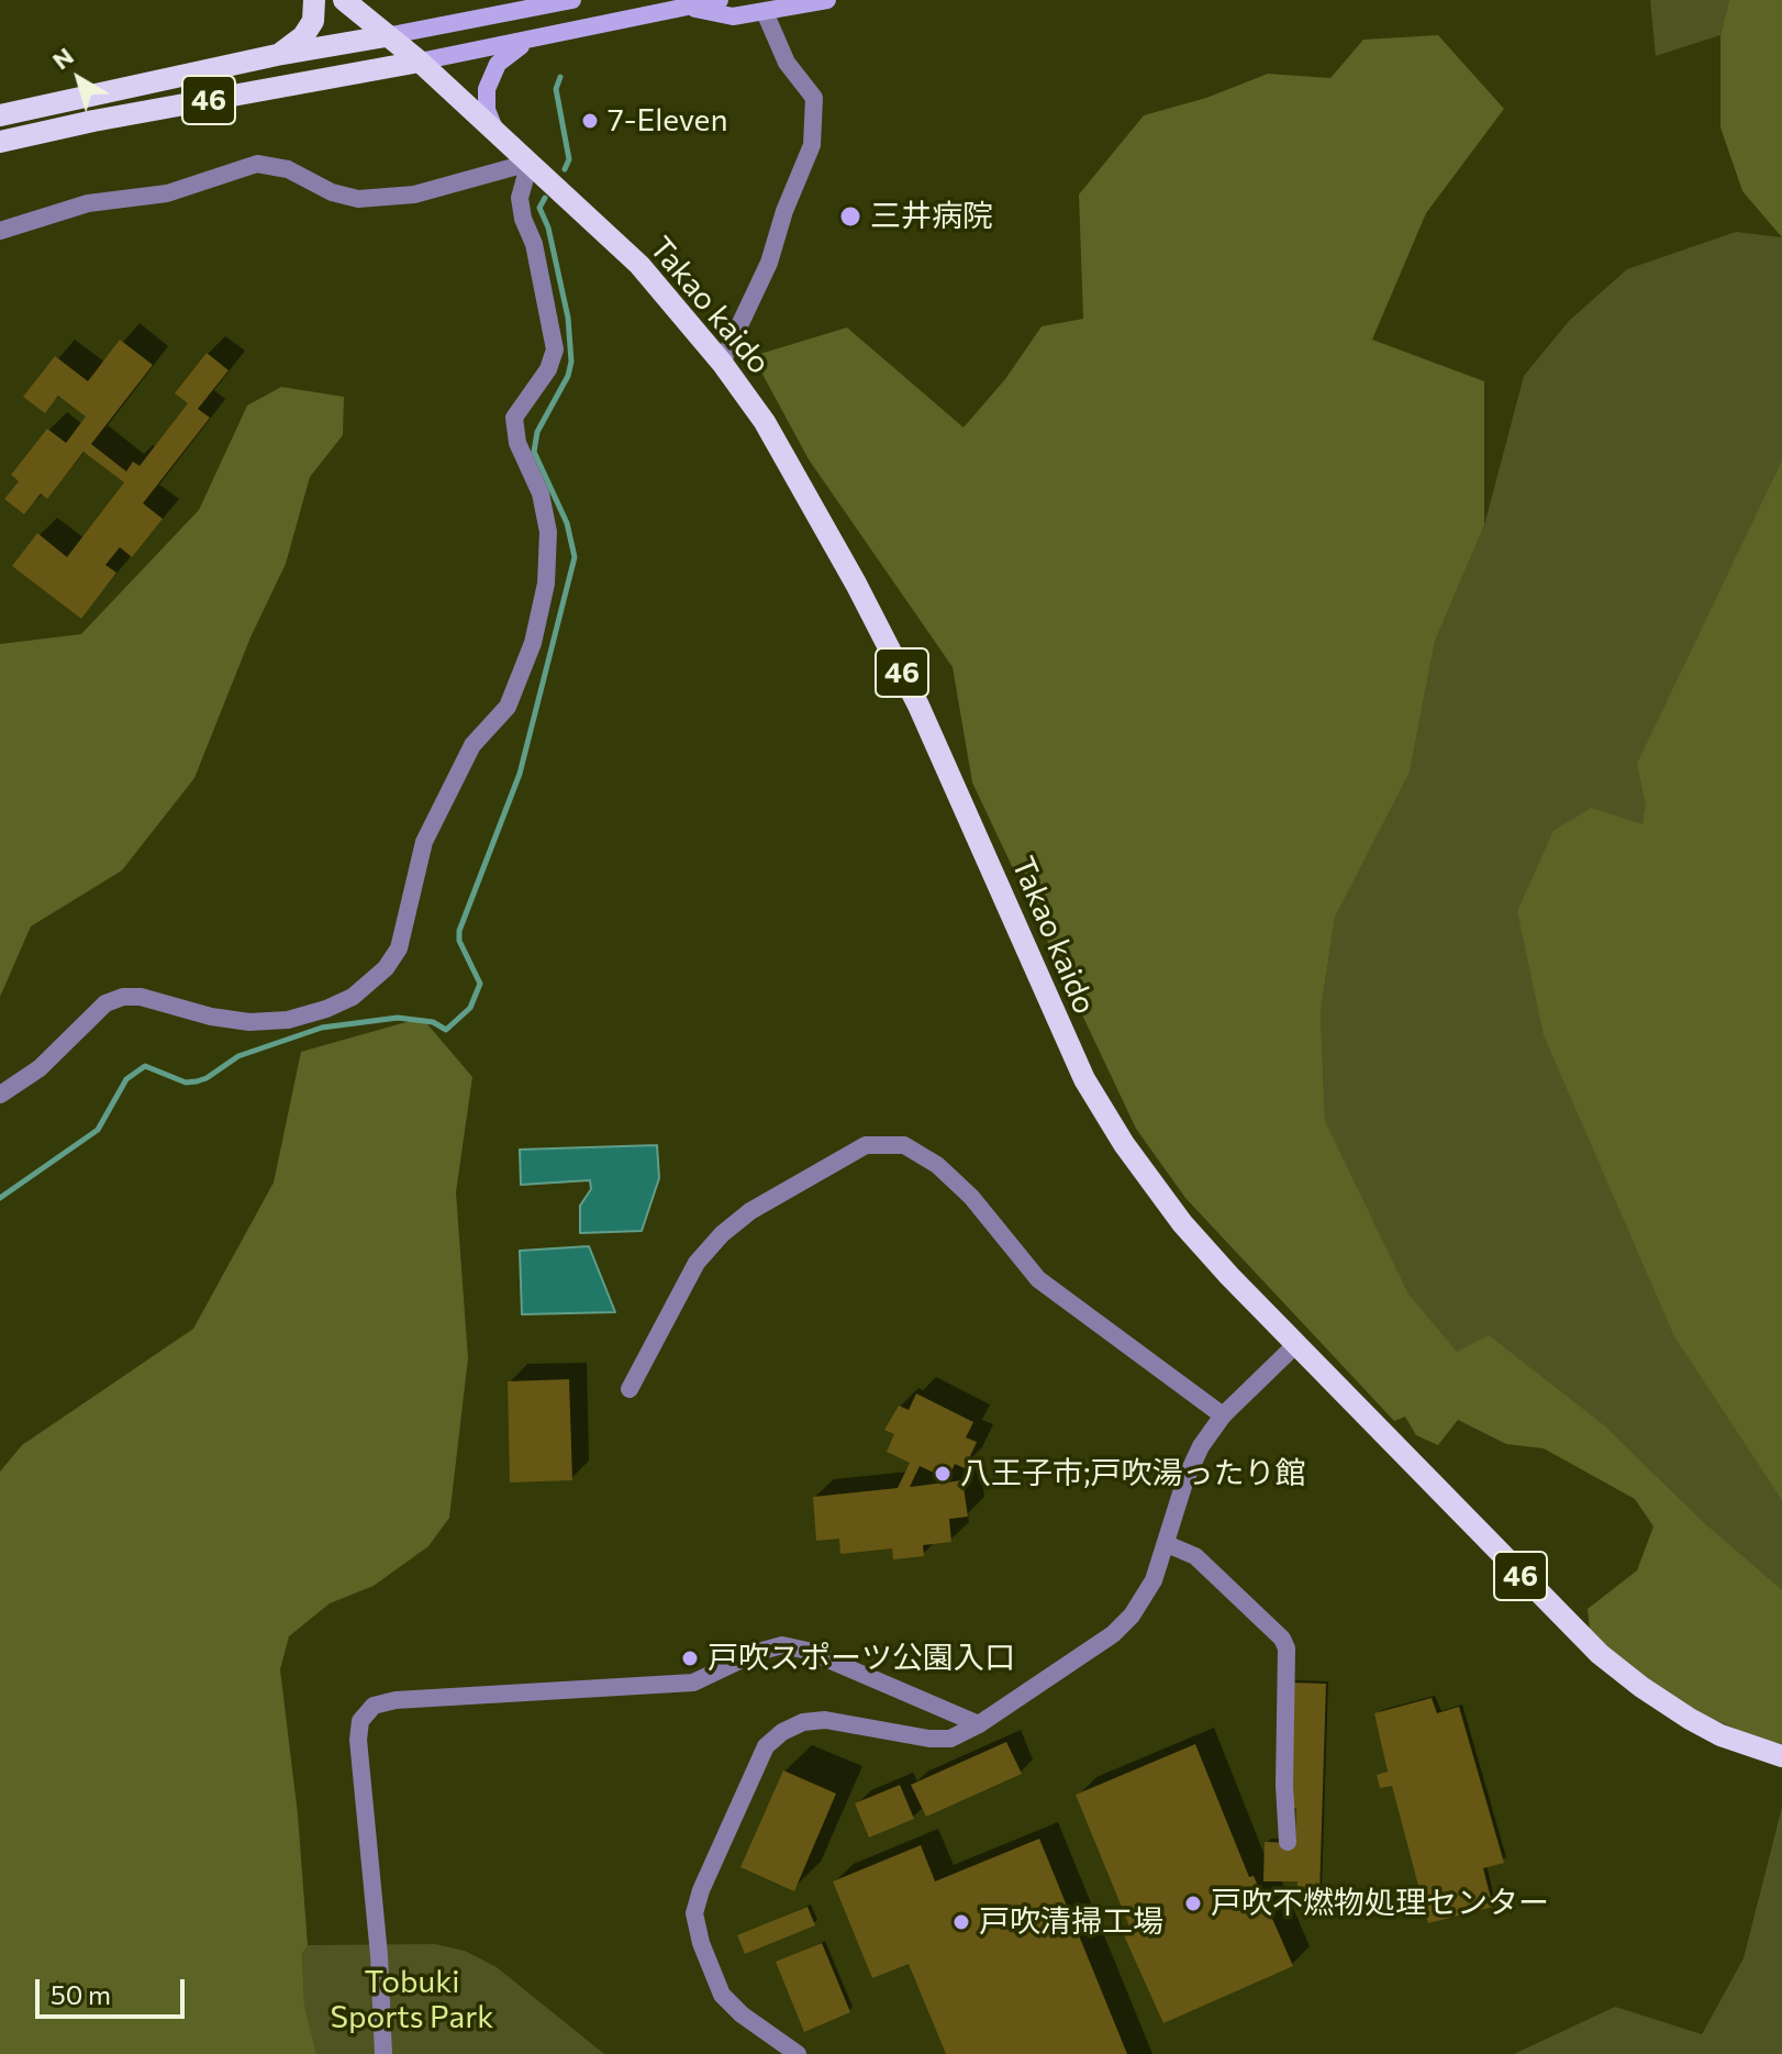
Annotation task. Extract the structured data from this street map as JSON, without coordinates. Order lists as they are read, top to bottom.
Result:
{
  "streets": {
    "main road": ["46", "Takao kaido"]
  },
  "crossings": [
    ["46", "Takao kaido"]
  ],
  "parks": ["Tobuki Sports Park"],
  "places": [
    "7-Eleven",
    "三井病院",
    "八王子市;戸吹湯ったり館",
    "戸吹スポーツ公園入口",
    "戸吹不燃物処理センター",
    "戸吹清掃工場"
  ],
  "scale_bar": "50 m",
  "north": "top left"
}
